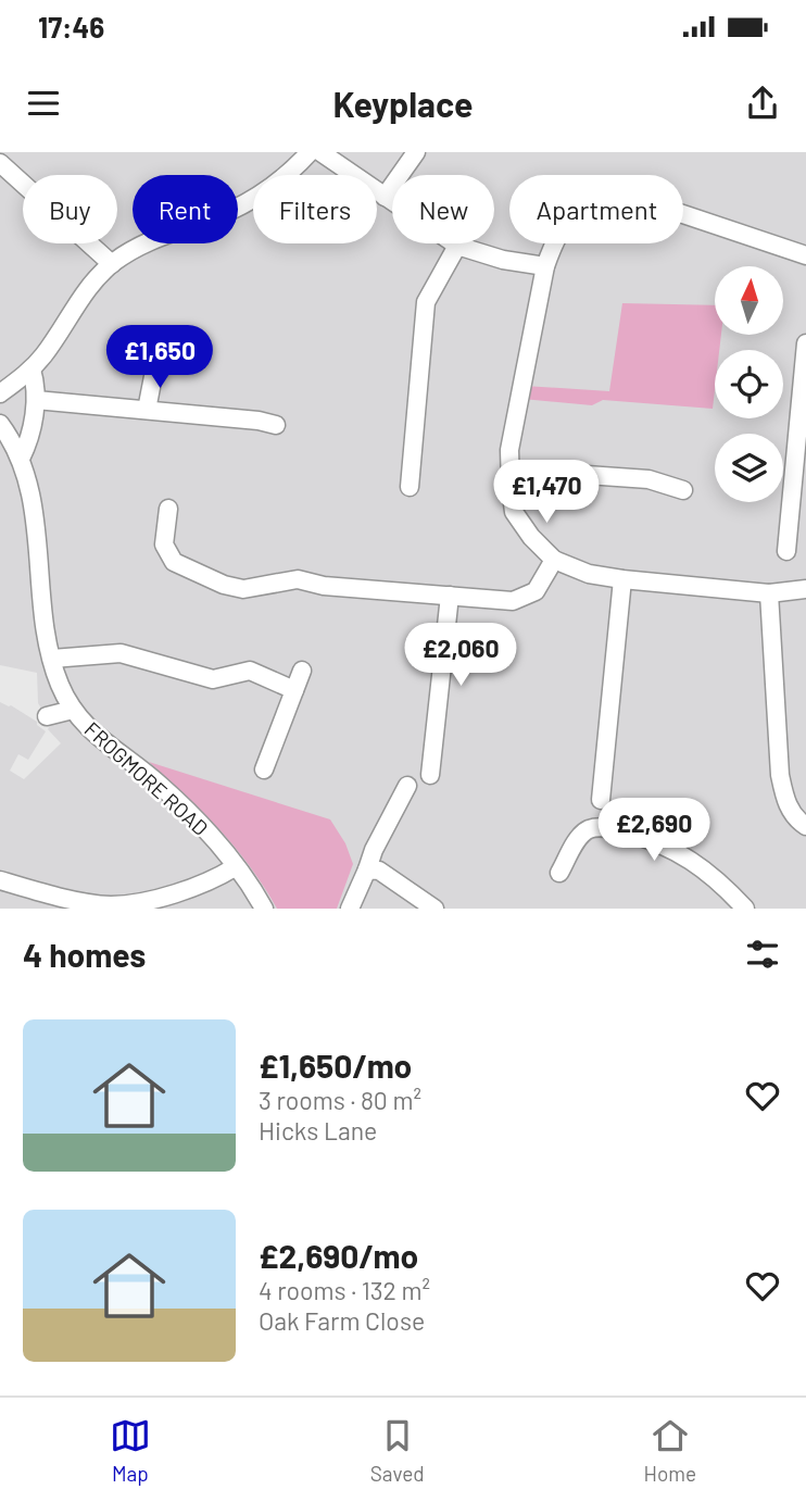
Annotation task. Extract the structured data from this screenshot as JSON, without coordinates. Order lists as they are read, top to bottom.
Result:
{
  "streets": {
    "street": ["FROGMORE ROAD"]
  },
  "north": "top",
  "page": {
    "status": "17:46",
    "header": "Keyplace",
    "chip": [
      "Buy",
      "Rent",
      "Filters",
      "New",
      "Apartment"
    ],
    "price": [
      "£1,650",
      "£1,470",
      "£2,060",
      "£2,690"
    ],
    "heading": "4 homes",
    "list": [
      {
        "name": "£1,650/mo",
        "note": "3 rooms · 80 m² · Hicks Lane"
      },
      {
        "name": "£2,690/mo",
        "note": "4 rooms · 132 m² · Oak Farm Close"
      }
    ],
    "tabs": ["Map", "Saved", "Home"]
  }
}
